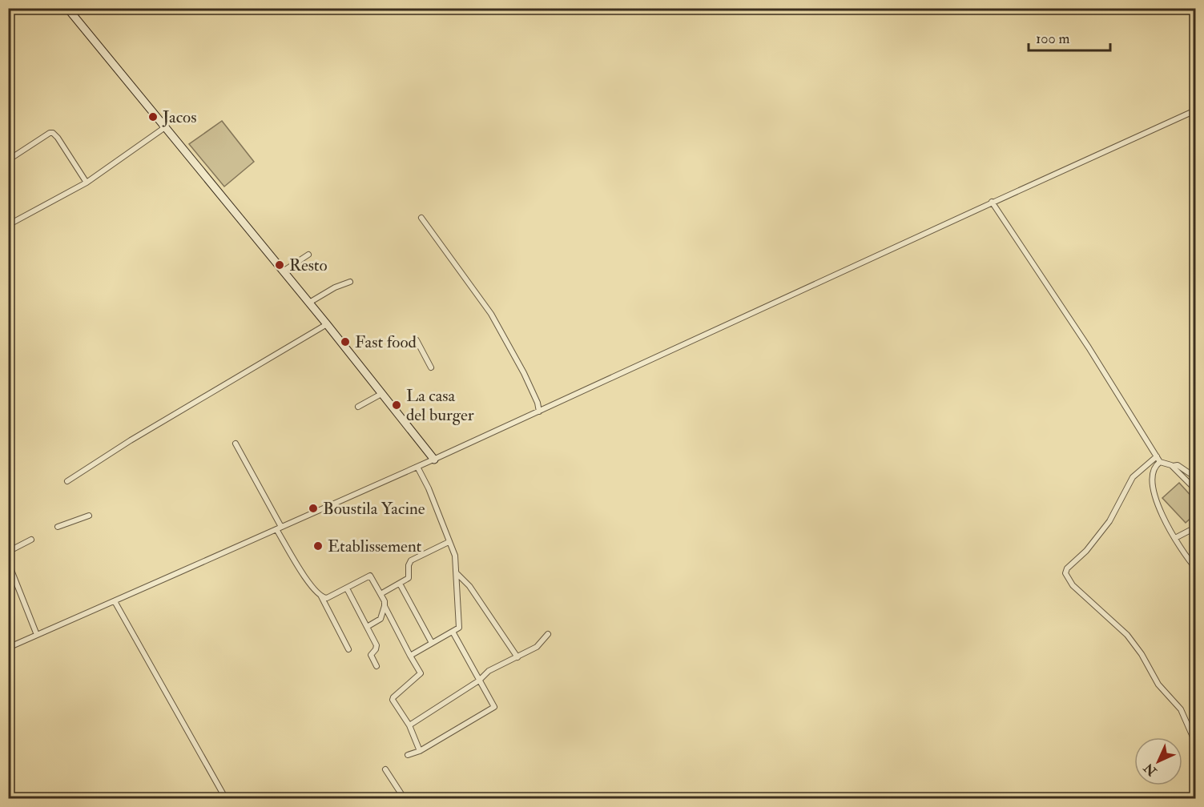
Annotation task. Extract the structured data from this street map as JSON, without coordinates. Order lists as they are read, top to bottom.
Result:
{
  "places": [
    "Jacos",
    "Resto",
    "Fast food",
    "La casa del burger",
    "Boustila Yacine",
    "Etablissement"
  ],
  "scale_bar": "100 m",
  "north": "bottom left"
}
